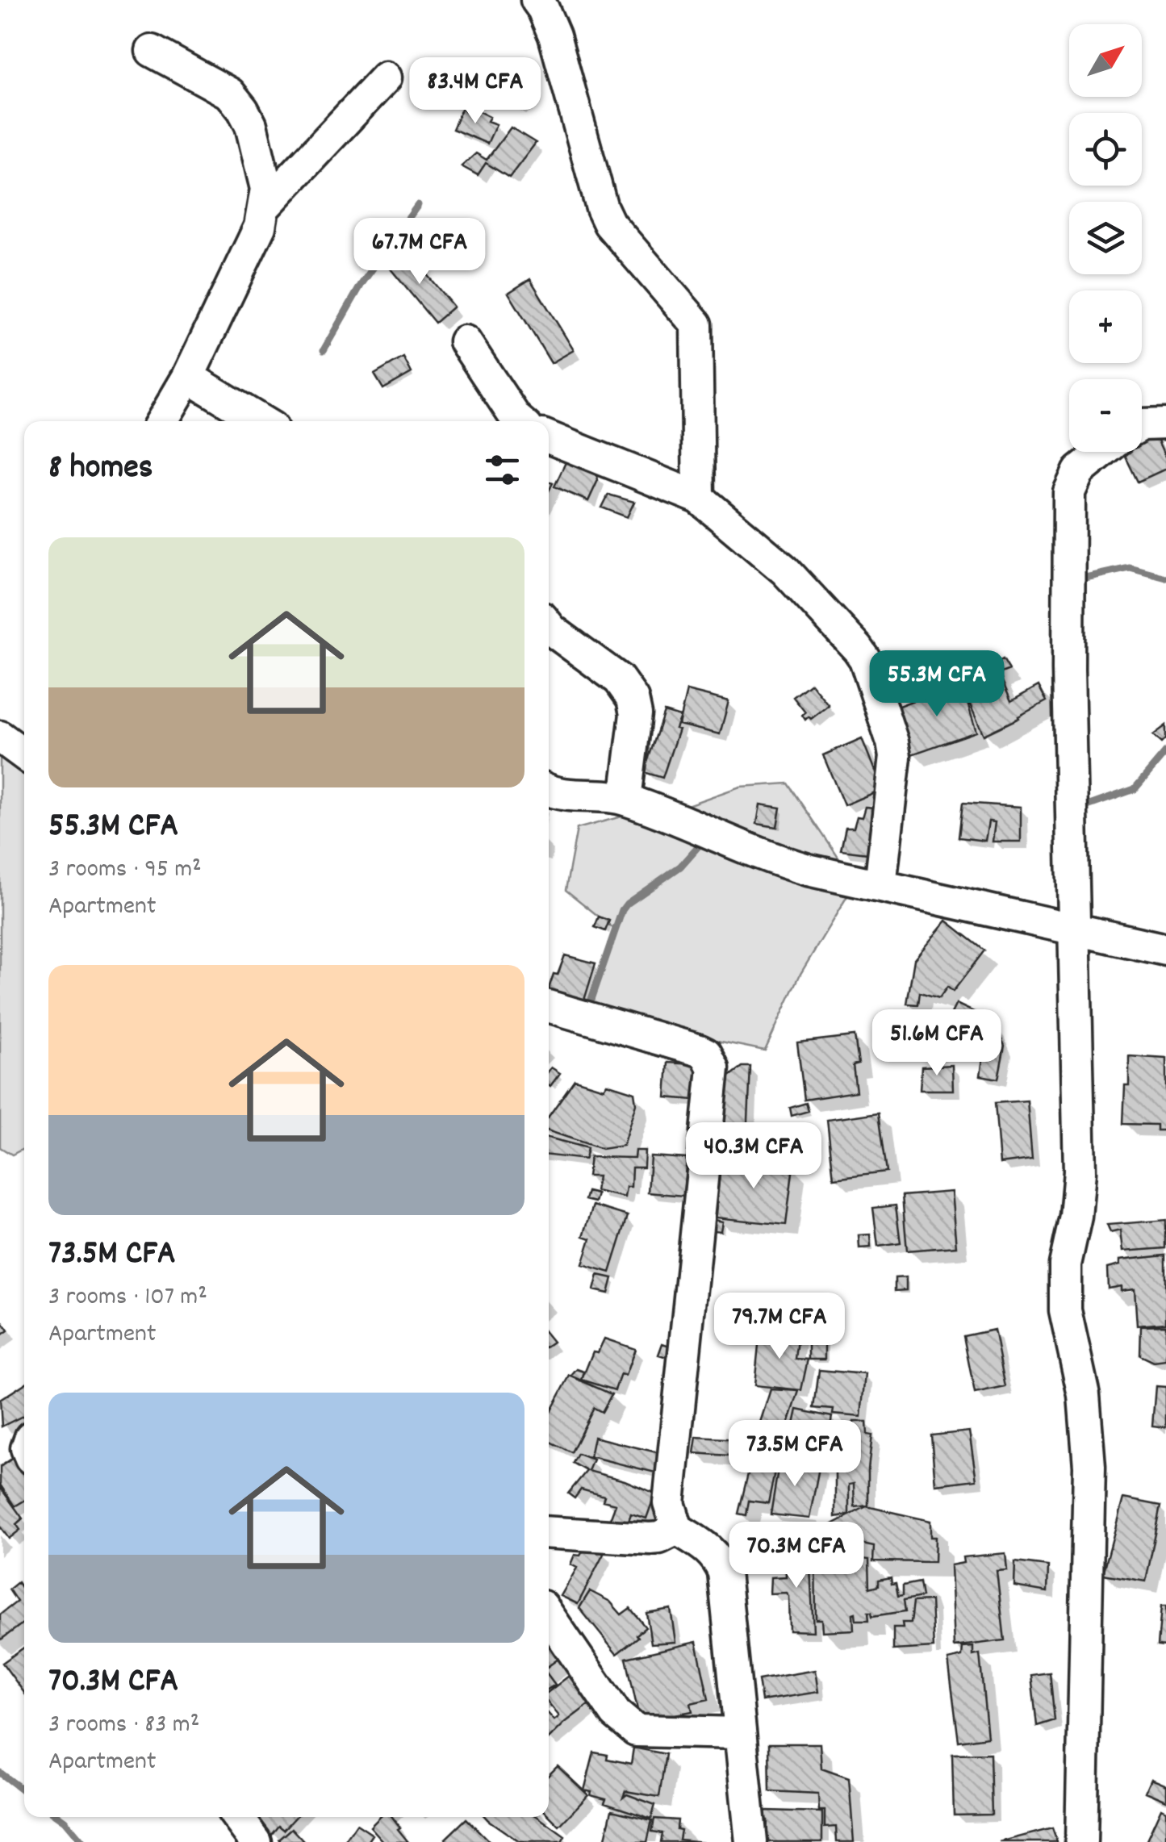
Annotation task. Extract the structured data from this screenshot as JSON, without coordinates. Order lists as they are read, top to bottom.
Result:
{
  "north": "top right",
  "page": {
    "map_buttons": ["+", "−"],
    "price": [
      "83.4M CFA",
      "67.7M CFA",
      "55.3M CFA",
      "51.6M CFA",
      "40.3M CFA",
      "79.7M CFA",
      "73.5M CFA",
      "70.3M CFA"
    ],
    "heading": "8 homes",
    "list": [
      {
        "name": "55.3M CFA",
        "note": "3 rooms · 95 m² · Apartment"
      },
      {
        "name": "73.5M CFA",
        "note": "3 rooms · 107 m² · Apartment"
      },
      {
        "name": "70.3M CFA",
        "note": "3 rooms · 83 m² · Apartment"
      }
    ]
  }
}
